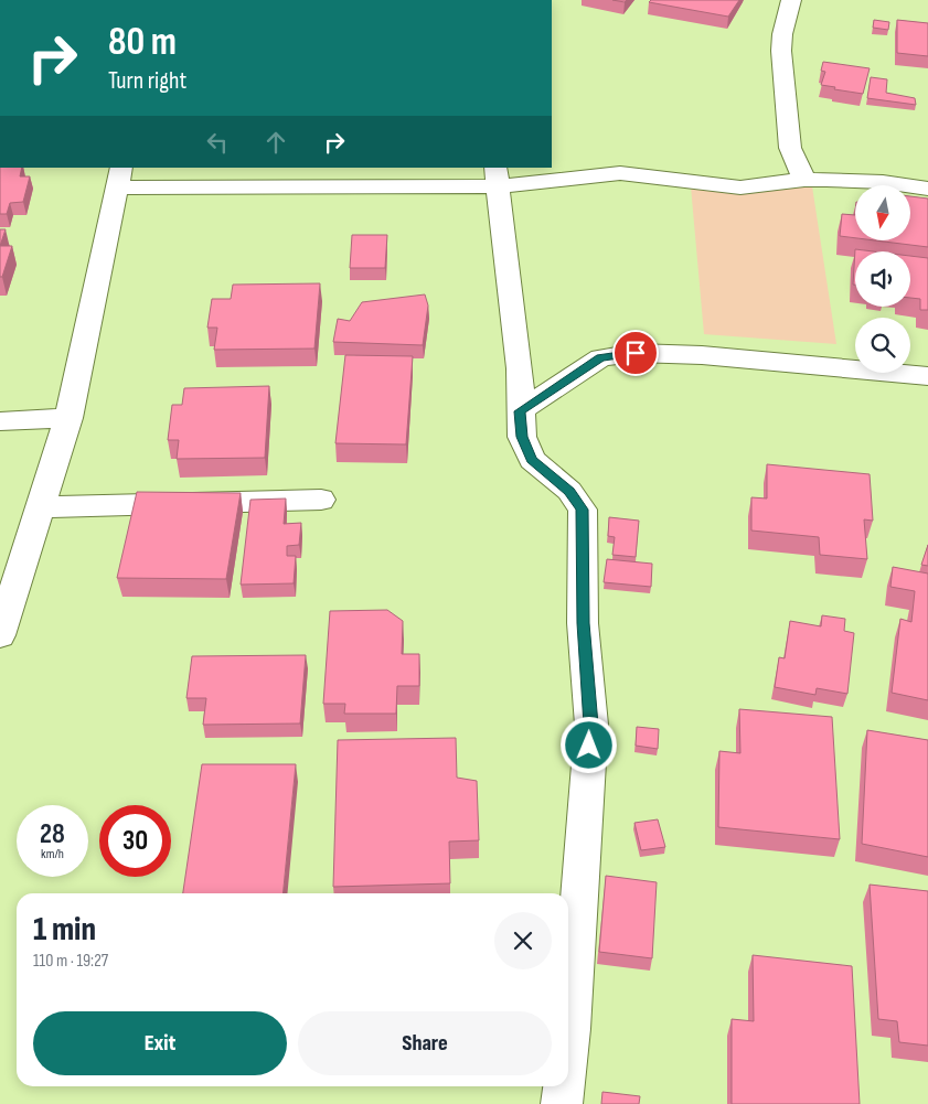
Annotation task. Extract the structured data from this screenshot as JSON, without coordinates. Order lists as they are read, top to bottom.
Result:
{
  "north": "bottom",
  "page": {
    "turn": ["80 m", "Turn right"],
    "speed": "28 km/h",
    "limit": "30",
    "heading": ["1 min", "110 m · 19:27"],
    "buttons": ["Exit", "Share"]
  }
}
